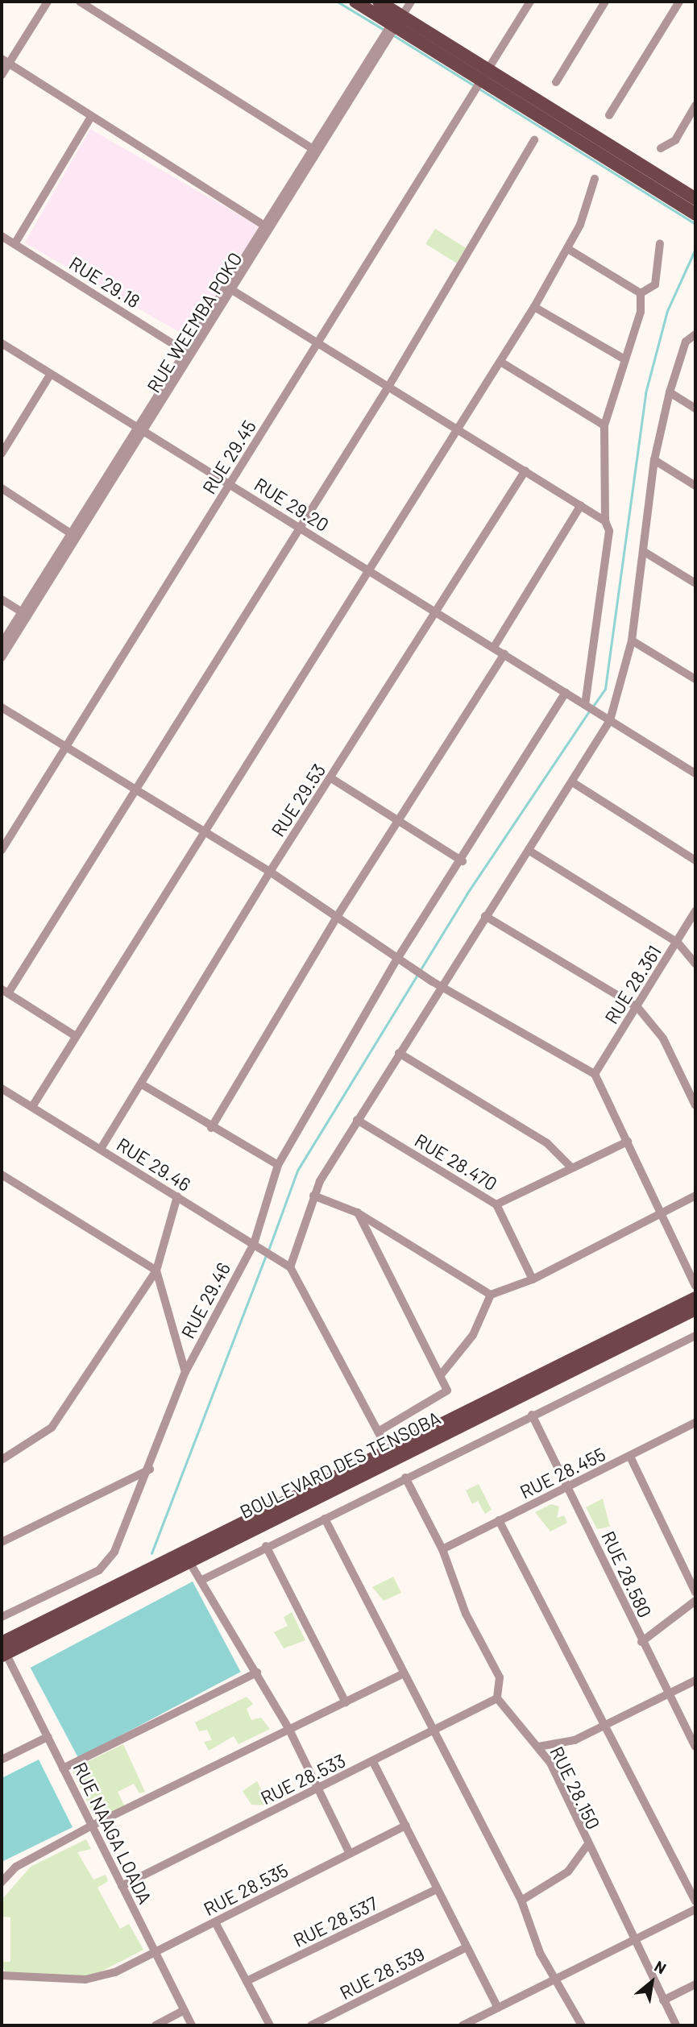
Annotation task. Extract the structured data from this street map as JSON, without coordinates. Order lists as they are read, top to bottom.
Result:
{
  "streets": {
    "main road": ["BOULEVARD DES TENSOBA"],
    "street": [
      "RUE 29.18",
      "RUE WEEMBA POKO",
      "RUE 29.45",
      "RUE 29.20",
      "RUE 29.53",
      "RUE 28.361",
      "RUE 28.470",
      "RUE 29.46",
      "RUE 28.455",
      "RUE 28.580",
      "RUE 28.533",
      "RUE 28.150",
      "RUE NAAGA LOADA",
      "RUE 28.535",
      "RUE 28.537",
      "RUE 28.539"
    ]
  },
  "crossings": [
    ["RUE 29.18", "RUE WEEMBA POKO"],
    ["RUE WEEMBA POKO", "RUE 29.20"],
    ["RUE 29.45", "RUE 29.20"],
    ["RUE 29.20", "RUE 29.53"],
    ["RUE 29.20", "RUE 29.46"],
    ["RUE 29.53", "RUE 29.46"],
    ["BOULEVARD DES TENSOBA", "RUE NAAGA LOADA"],
    ["RUE 28.455", "RUE 28.580"],
    ["RUE 28.533", "RUE 28.150"],
    ["RUE 28.533", "RUE NAAGA LOADA"],
    ["RUE NAAGA LOADA", "RUE 28.535"]
  ],
  "north": "top right"
}
